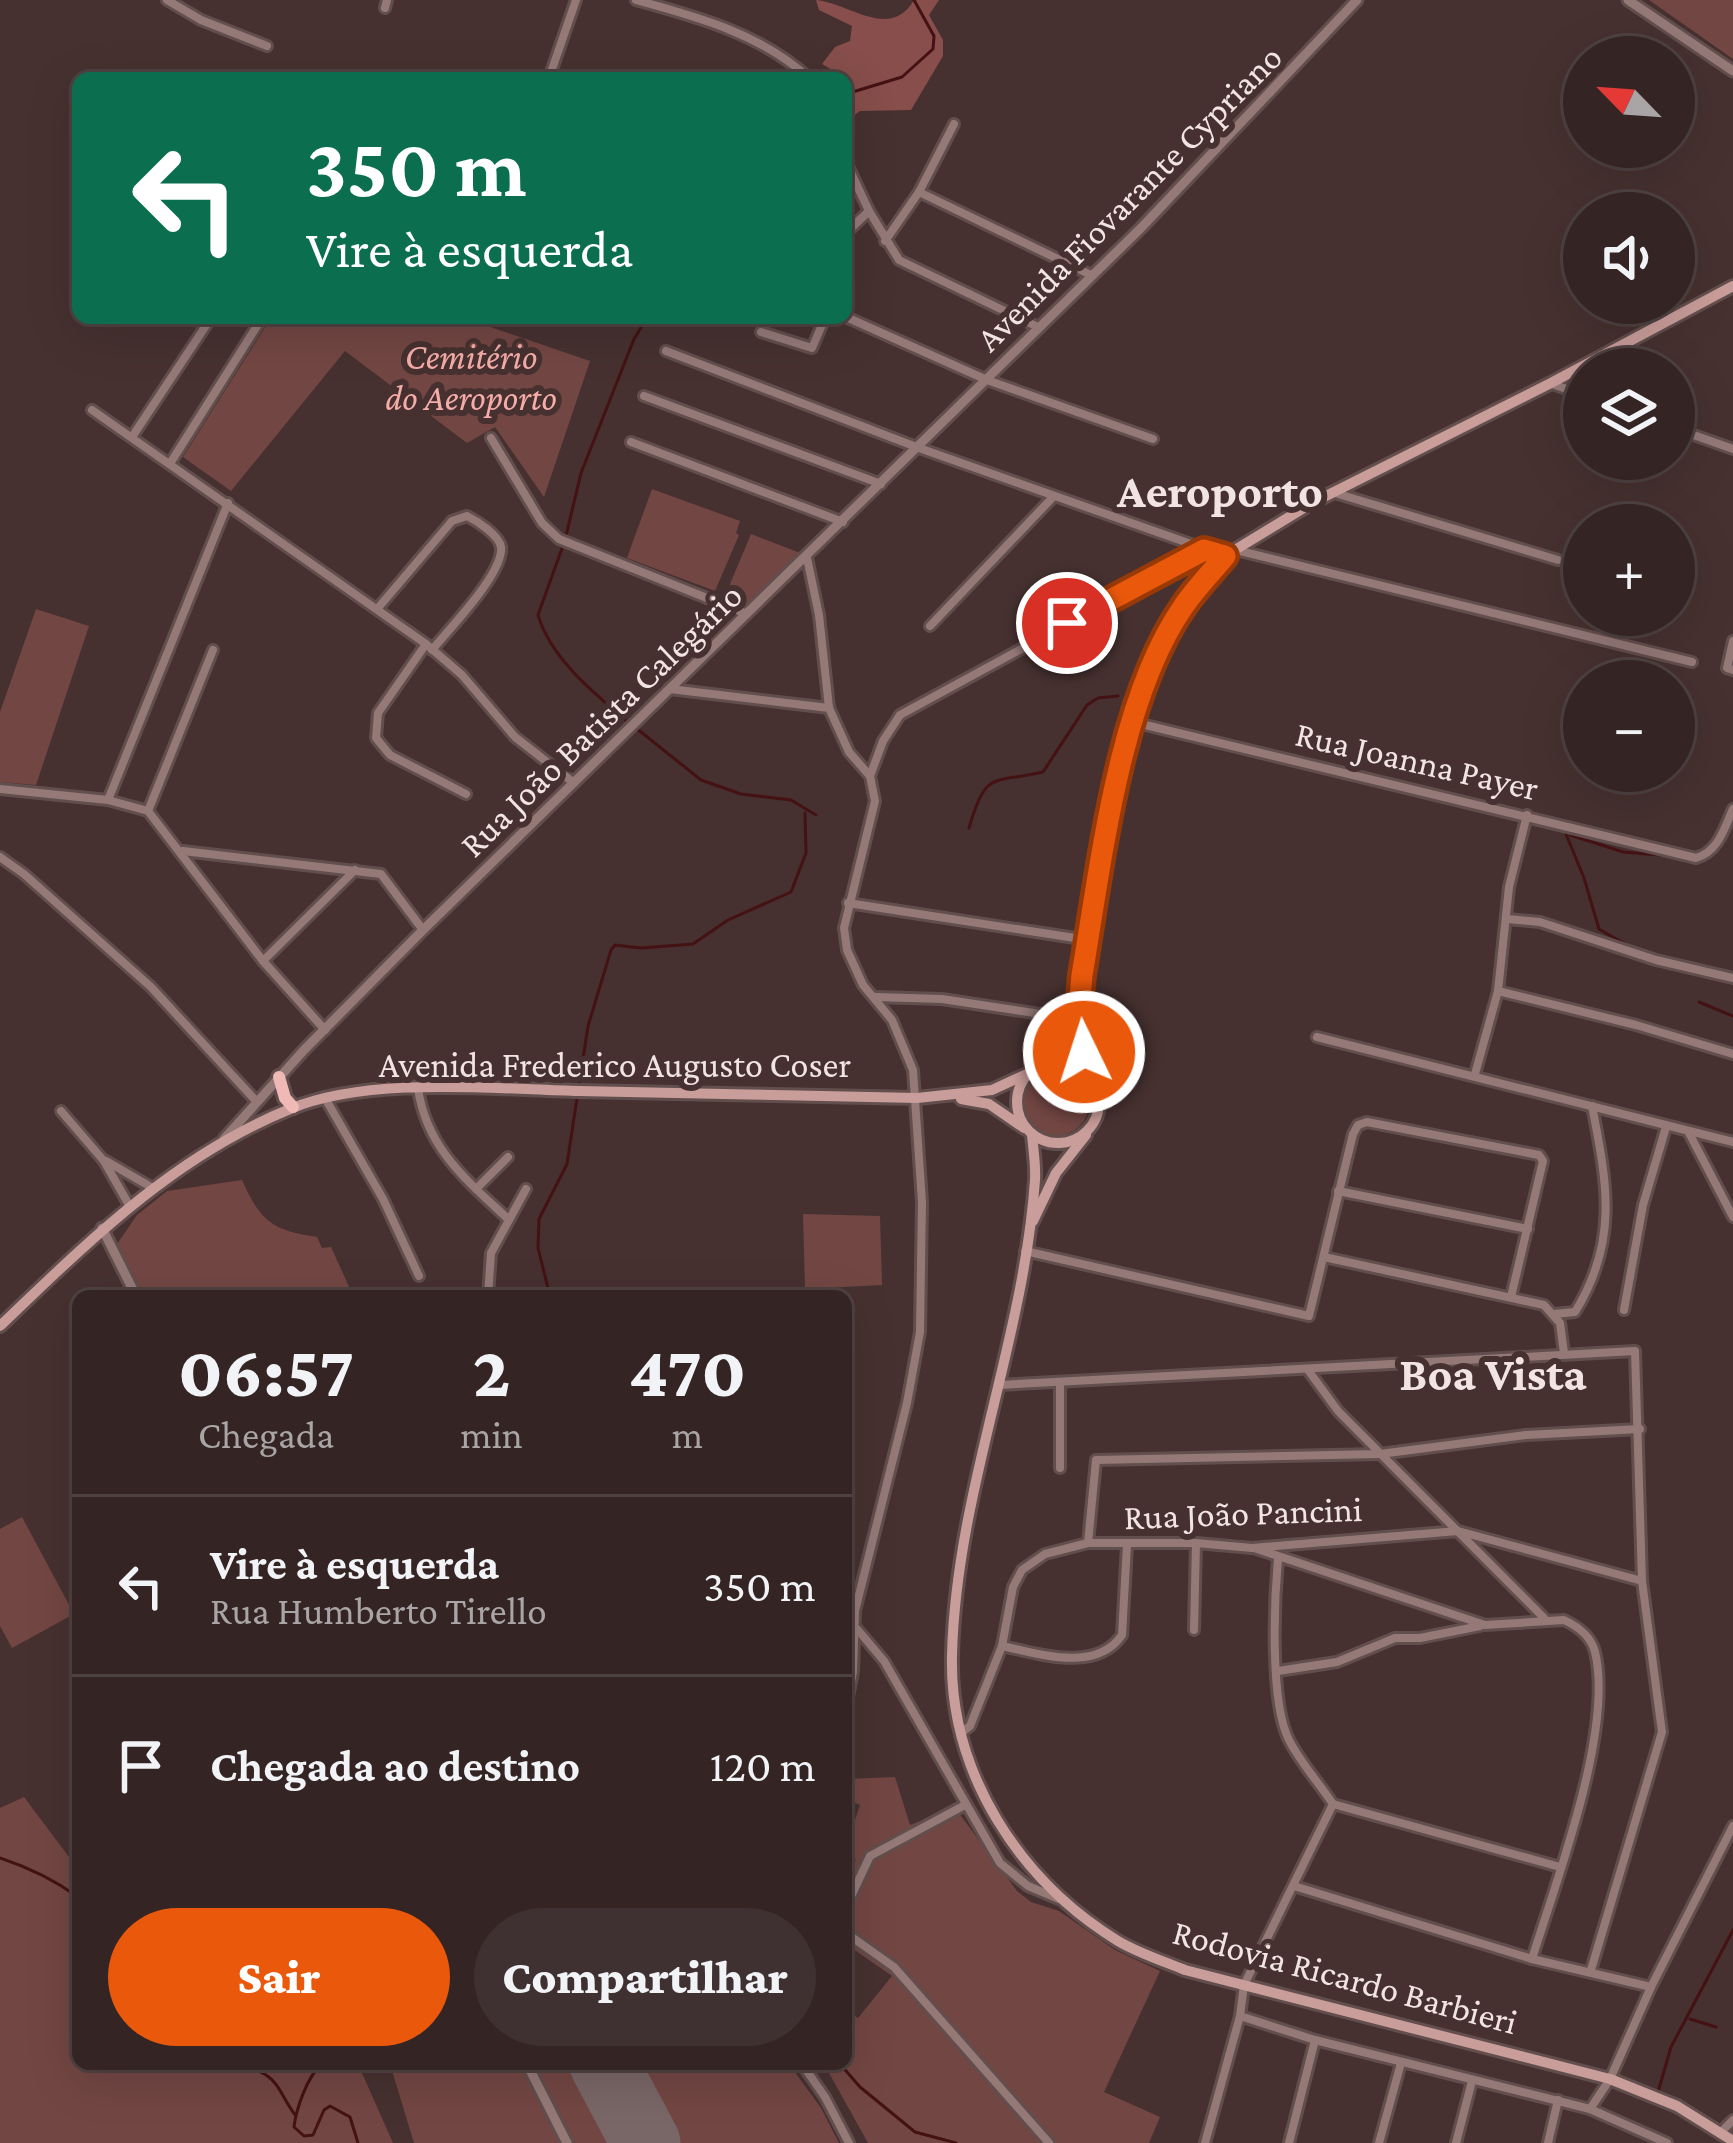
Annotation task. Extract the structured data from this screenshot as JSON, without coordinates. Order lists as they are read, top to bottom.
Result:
{
  "streets": {
    "main road": ["Avenida Frederico Augusto Coser", "Rodovia Ricardo Barbieri"],
    "street": [
      "Avenida Fiovarante Cypriano",
      "Rua João Batista Calegário",
      "Rua Joanna Payer",
      "Rua João Pancini"
    ]
  },
  "crossings": [
    ["Avenida Fiovarante Cypriano", "Rua João Batista Calegário"],
    ["Rua João Batista Calegário", "Avenida Frederico Augusto Coser"],
    ["Rua João Pancini", "Rodovia Ricardo Barbieri"]
  ],
  "districts": ["Aeroporto", "Boa Vista"],
  "parks": ["Cemitério do Aeroporto"],
  "north": "top left",
  "page": {
    "map_buttons": ["+", "−"],
    "turn": ["350 m", "Vire à esquerda"],
    "eta": [
      "06:57",
      "Chegada",
      "2",
      "min",
      "470",
      "m"
    ],
    "list": [
      {
        "name": "Vire à esquerda",
        "note": "Rua Humberto Tirello",
        "value": "350 m"
      },
      {
        "name": "Chegada ao destino",
        "value": "120 m"
      }
    ],
    "buttons": ["Sair", "Compartilhar"]
  }
}
